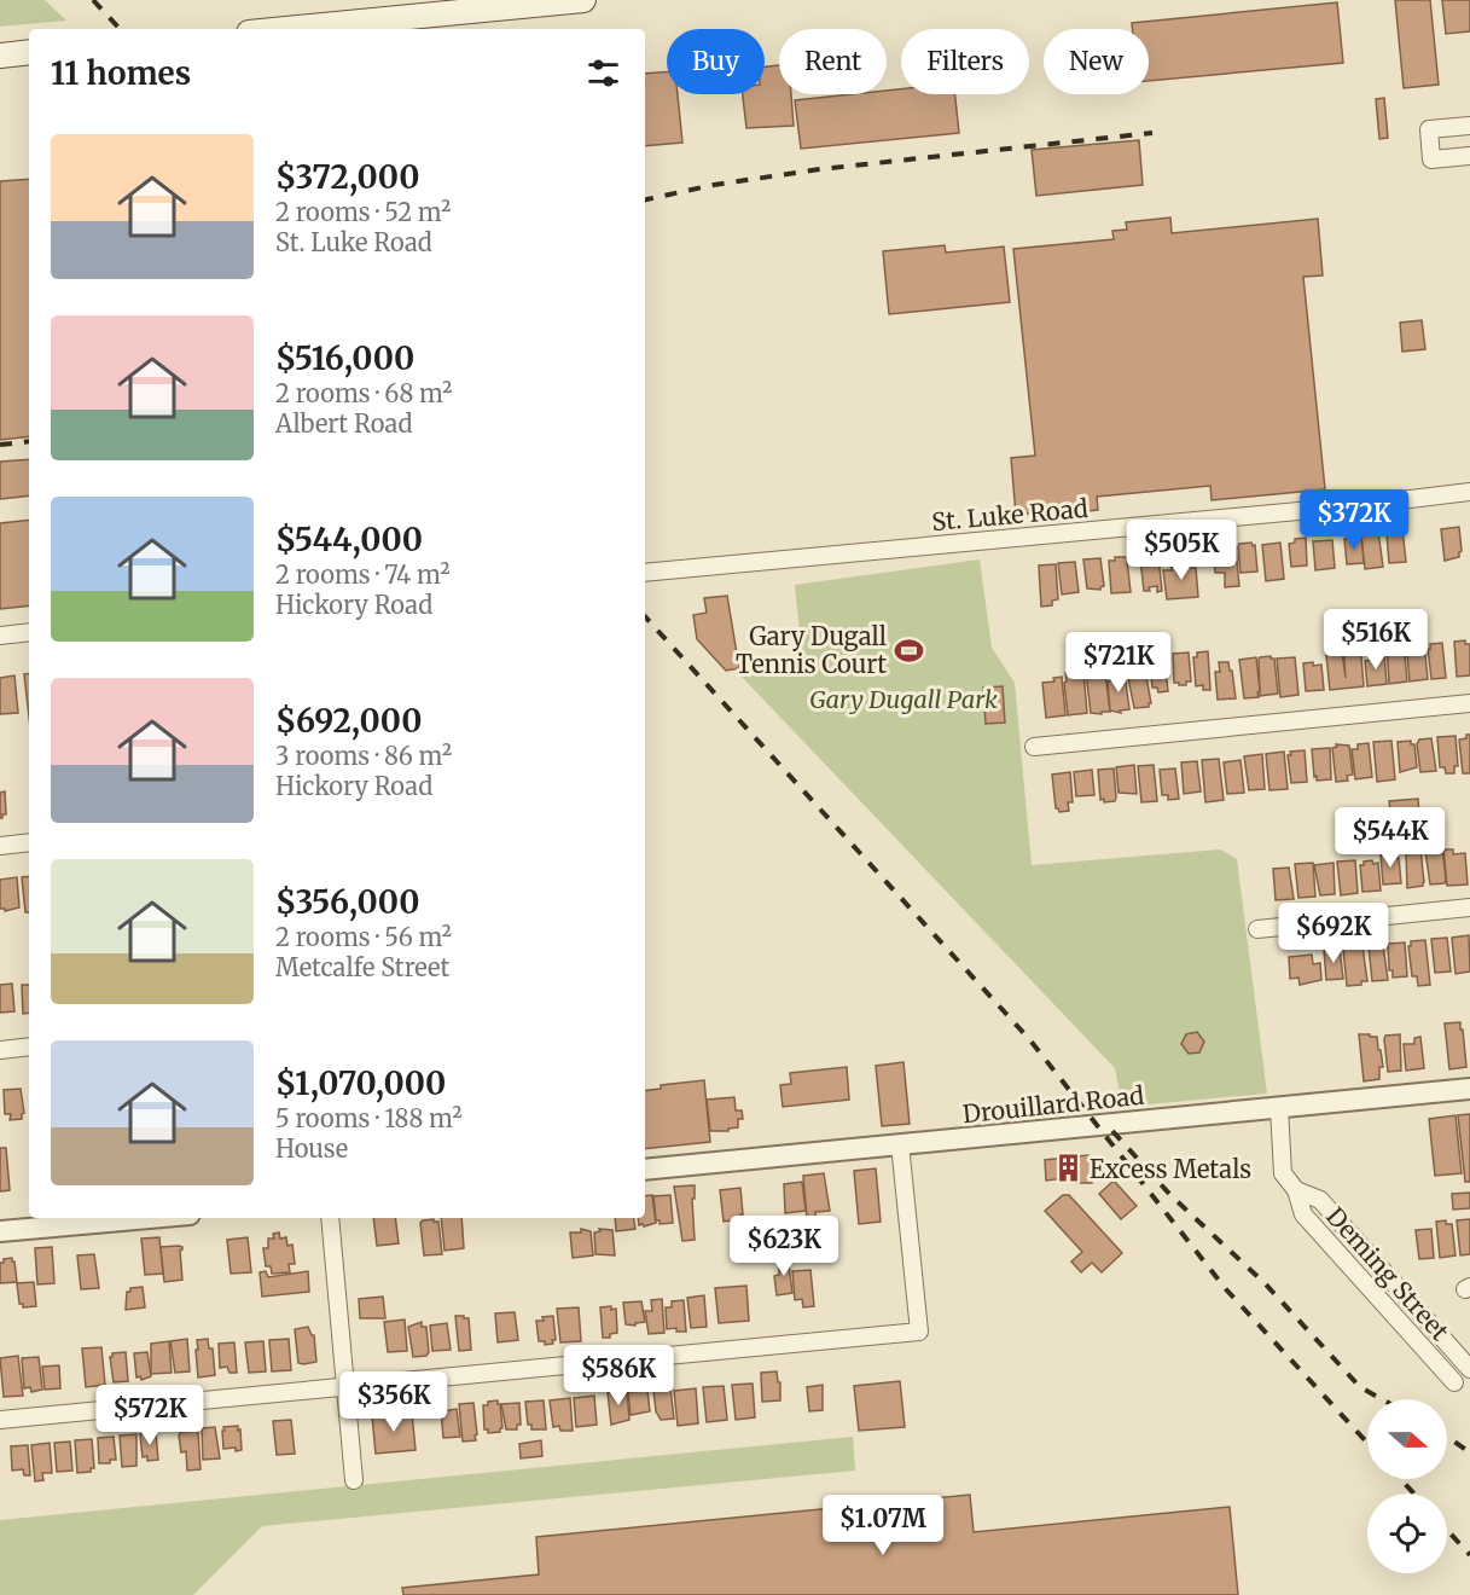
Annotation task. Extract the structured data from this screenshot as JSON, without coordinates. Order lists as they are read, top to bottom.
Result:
{
  "streets": {
    "street": ["St. Luke Road", "Drouillard Road", "Deming Street"]
  },
  "crossings": [
    ["Drouillard Road", "Deming Street"]
  ],
  "parks": ["Gary Dugall Park"],
  "places": {
    "sports": ["Gary Dugall Tennis Court"],
    "building": ["Excess Metals"]
  },
  "north": "right",
  "page": {
    "chip": [
      "Buy",
      "Rent",
      "Filters",
      "New"
    ],
    "heading": "11 homes",
    "list": [
      {
        "name": "$372,000",
        "note": "2 rooms · 52 m² · St. Luke Road"
      },
      {
        "name": "$516,000",
        "note": "2 rooms · 68 m² · Albert Road"
      },
      {
        "name": "$544,000",
        "note": "2 rooms · 74 m² · Hickory Road"
      },
      {
        "name": "$692,000",
        "note": "3 rooms · 86 m² · Hickory Road"
      },
      {
        "name": "$356,000",
        "note": "2 rooms · 56 m² · Metcalfe Street"
      },
      {
        "name": "$1,070,000",
        "note": "5 rooms · 188 m² · House"
      }
    ],
    "price": [
      "$372K",
      "$505K",
      "$516K",
      "$721K",
      "$544K",
      "$692K",
      "$623K",
      "$586K",
      "$356K",
      "$572K",
      "$1.07M"
    ]
  }
}
